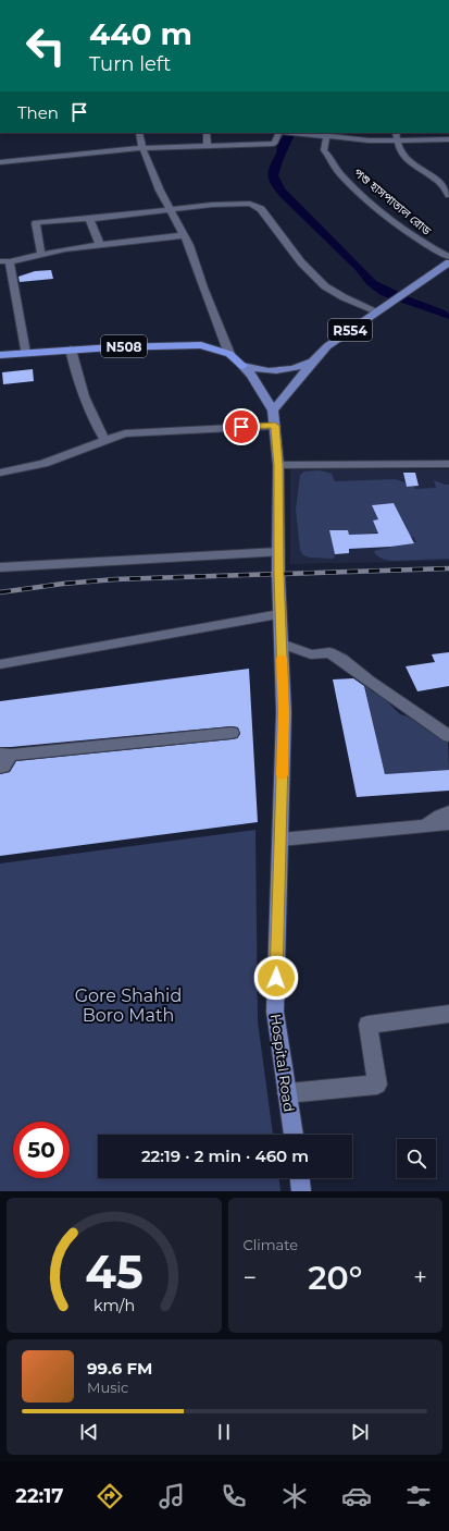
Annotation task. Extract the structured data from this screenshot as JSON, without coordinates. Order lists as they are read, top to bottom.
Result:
{
  "streets": {
    "highway": ["N508"],
    "main road": ["R554", "Hospital Road"],
    "street": ["পশু হাসপাতাল রোড"]
  },
  "crossings": [
    ["R554", "N508"],
    ["R554", "Hospital Road"],
    ["N508", "Hospital Road"]
  ],
  "parks": ["Gore Shahid Boro Math"],
  "page": {
    "turn": ["440 m", "Turn left"],
    "then": "Then",
    "limit": "50",
    "trip": "22:19 · 2 min · 460 m",
    "tile": "Climate",
    "heat": ["−", "20°", "+"],
    "song": ["99.6 FM", "Music"],
    "tabs": "22:17",
    "gauge": ["45", "km/h"]
  }
}
